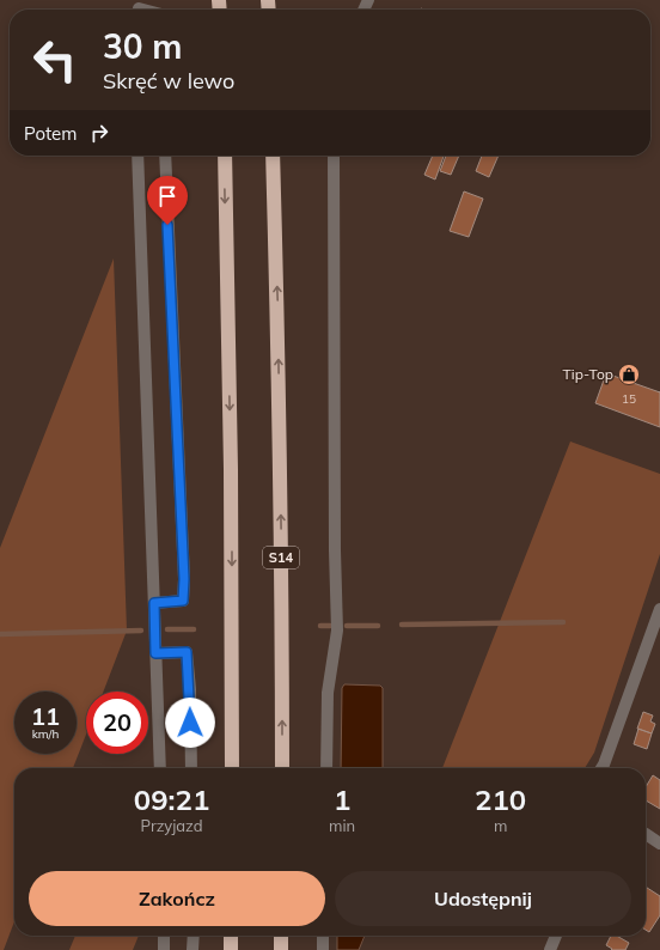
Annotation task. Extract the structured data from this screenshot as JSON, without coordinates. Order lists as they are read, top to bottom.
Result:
{
  "streets": {
    "highway": ["S14"]
  },
  "places": {
    "shop": ["Tip-Top"]
  },
  "house_numbers": ["15"],
  "page": {
    "turn": ["30 m", "Skręć w lewo"],
    "then": "Potem",
    "speed": "11 km/h",
    "limit": "20",
    "eta": [
      "09:21",
      "Przyjazd",
      "1",
      "min",
      "210",
      "m"
    ],
    "buttons": ["Zakończ", "Udostępnij"]
  }
}
